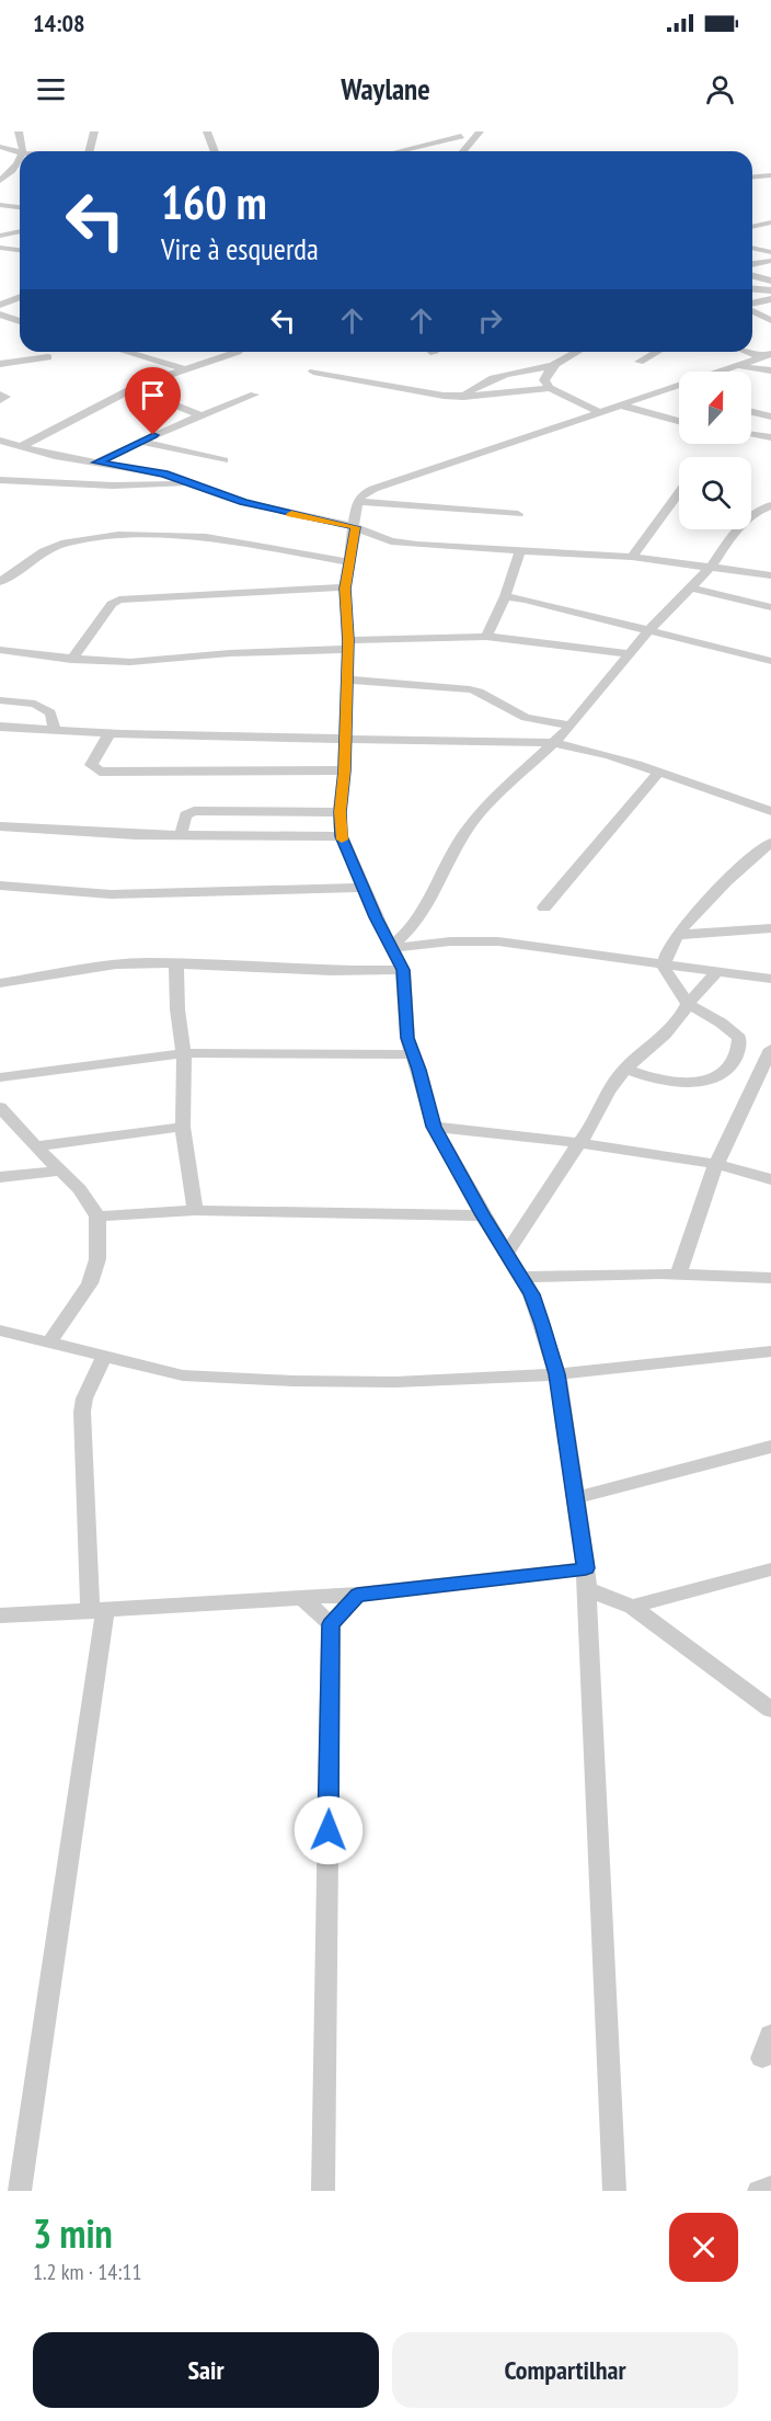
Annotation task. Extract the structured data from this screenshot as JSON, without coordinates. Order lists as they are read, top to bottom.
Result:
{
  "north": "top",
  "page": {
    "status": "14:08",
    "header": "Waylane",
    "turn": ["160 m", "Vire à esquerda"],
    "heading": ["3 min", "1.2 km · 14:11"],
    "buttons": ["Sair", "Compartilhar"]
  }
}
